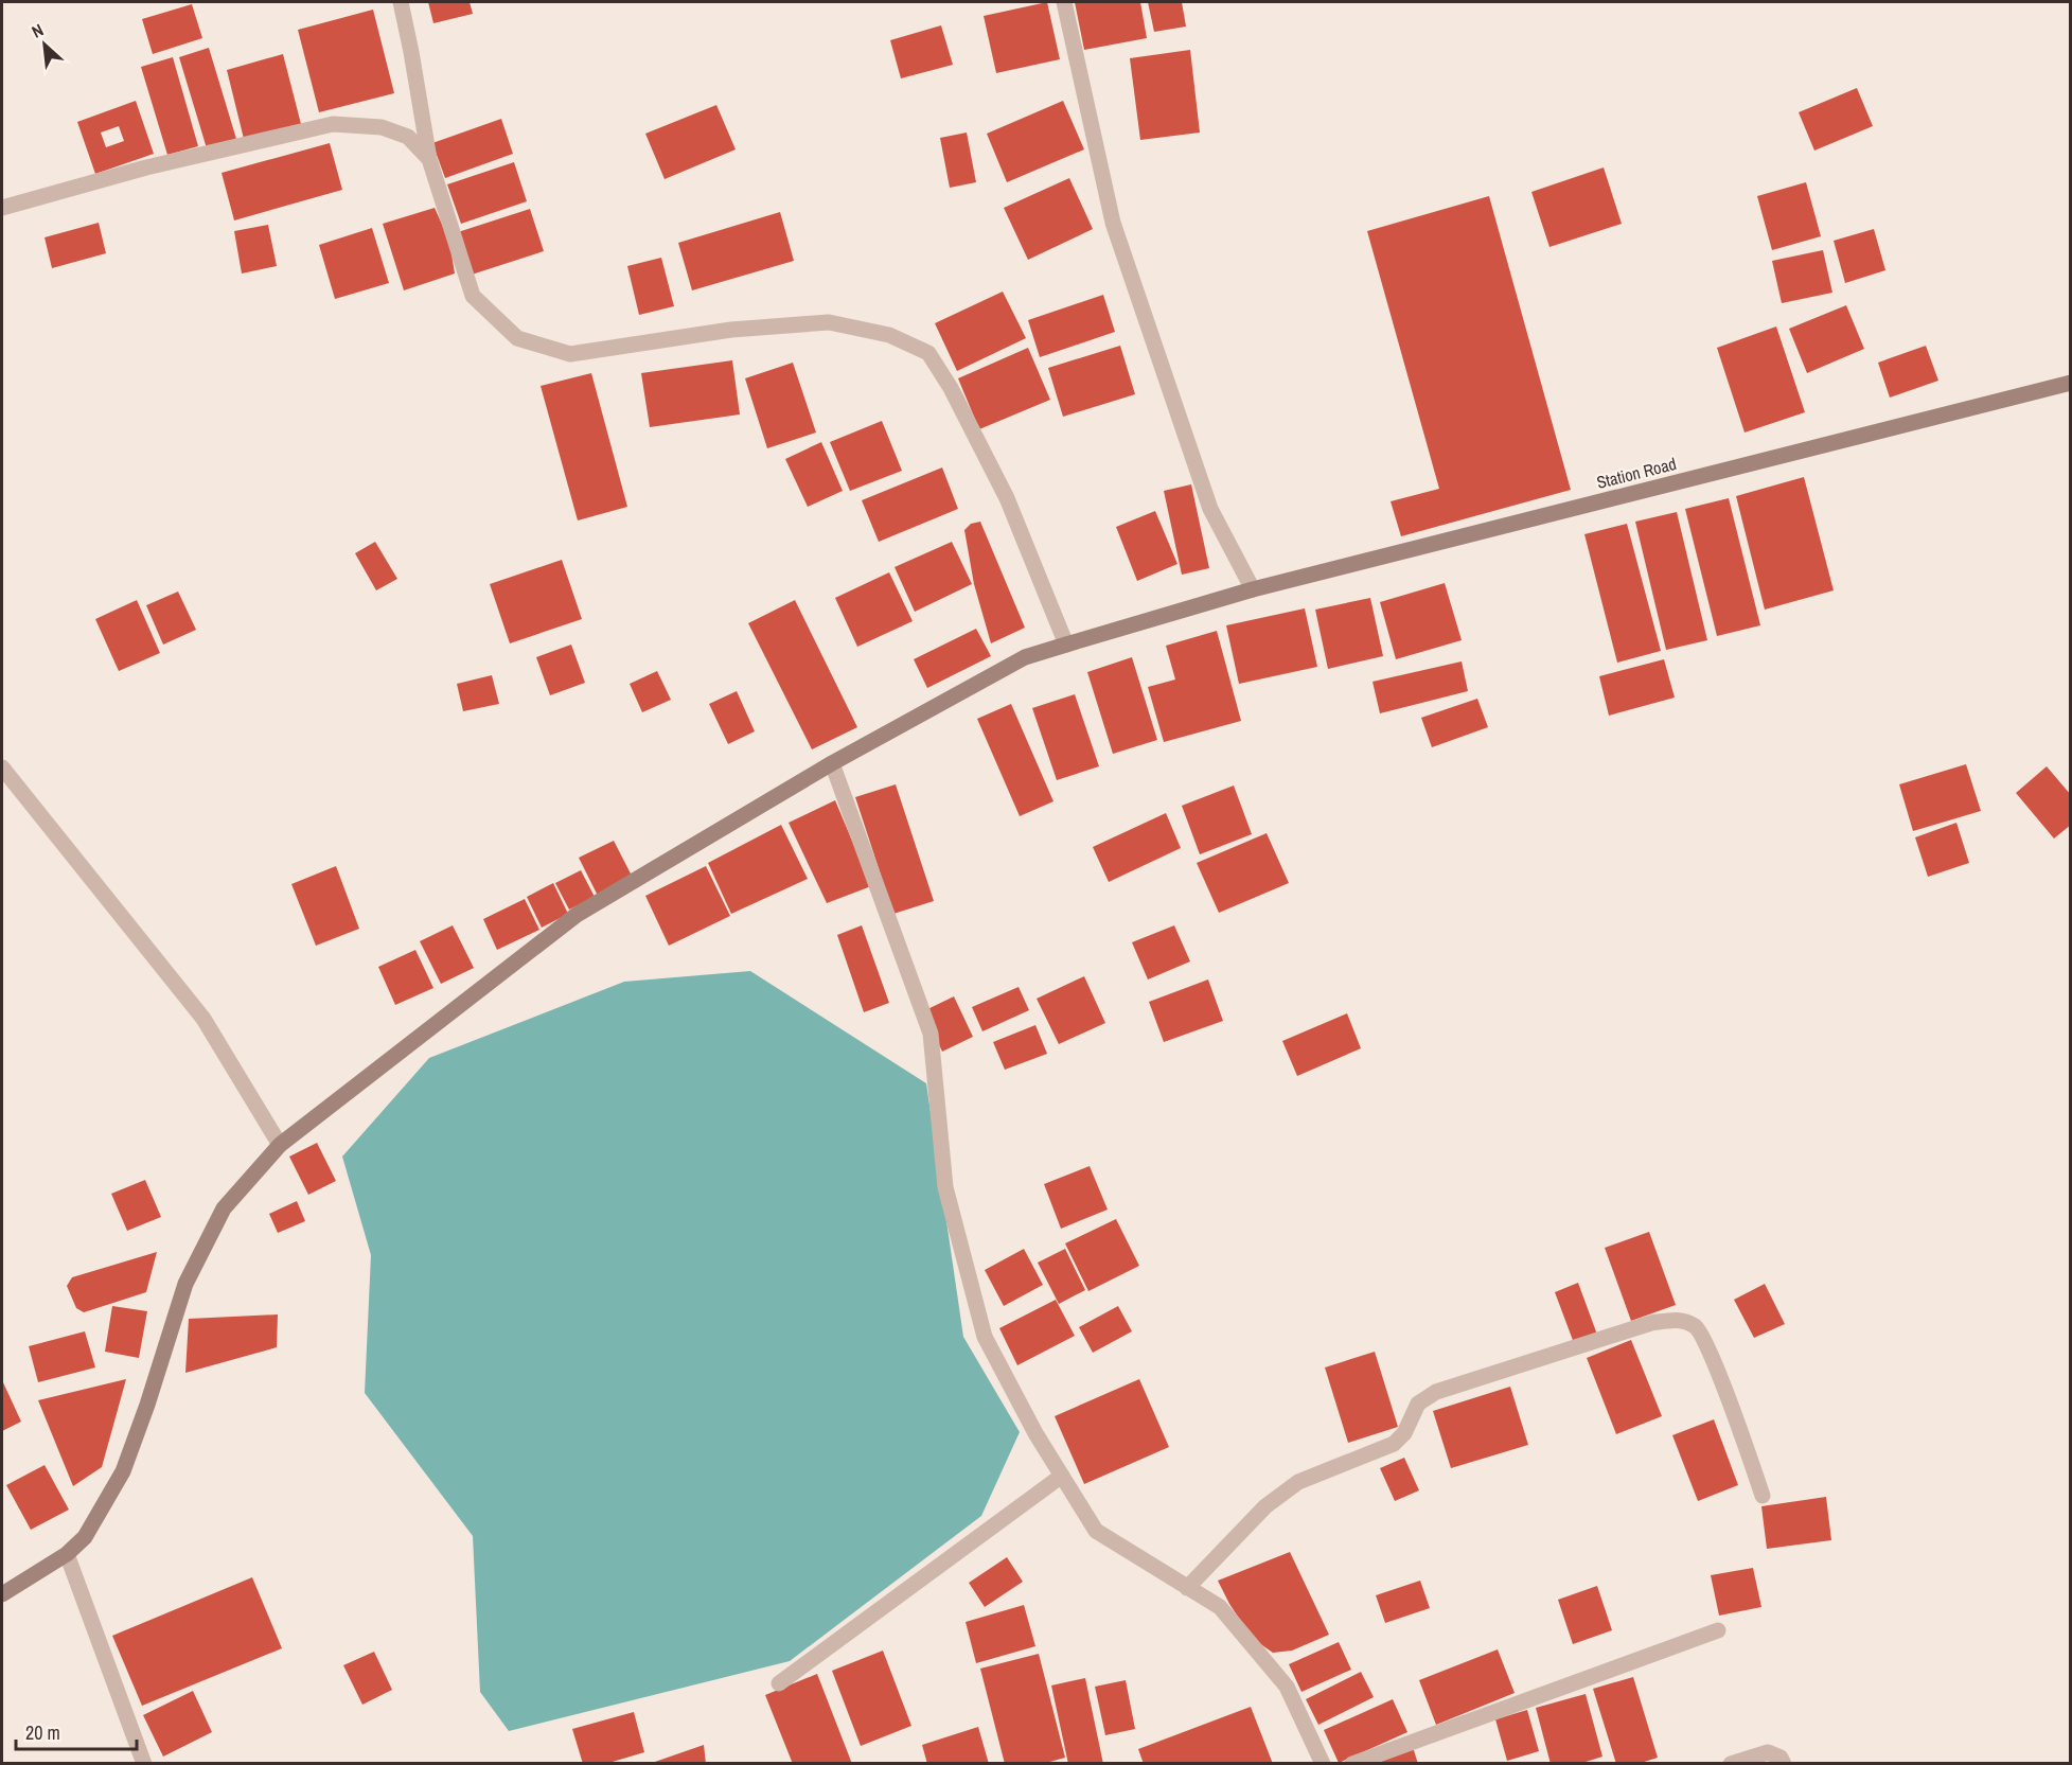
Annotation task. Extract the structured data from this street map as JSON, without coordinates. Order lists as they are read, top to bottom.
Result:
{
  "streets": {
    "main road": ["Station Road"]
  },
  "scale_bar": "20 m",
  "north": "top left"
}
